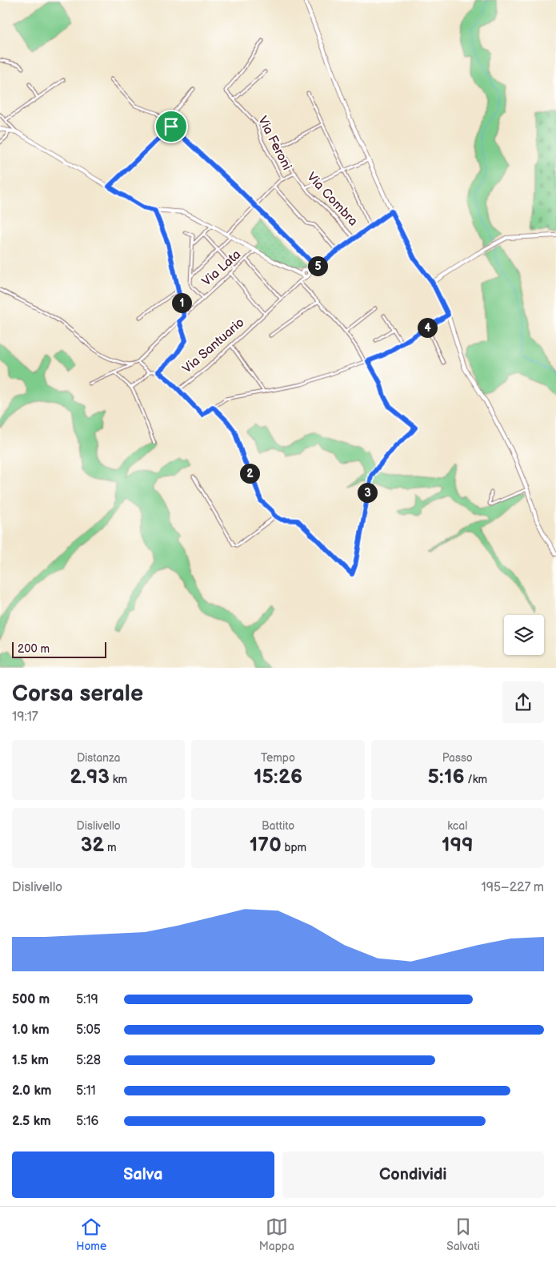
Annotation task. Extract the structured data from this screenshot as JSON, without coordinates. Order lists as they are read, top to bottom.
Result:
{
  "streets": {
    "street": [
      "Via Feroni",
      "Via Combra",
      "Via Lata",
      "Via Santuario"
    ]
  },
  "crossings": [
    ["Via Feroni", "Via Combra"]
  ],
  "scale_bar": "200 m",
  "page": {
    "pins": [
      "5",
      "1",
      "4",
      "2",
      "3"
    ],
    "scale": "200 m",
    "heading": ["Corsa serale", "19:17"],
    "stats": [
      ["Distanza", "2.93 km"],
      ["Tempo", "15:26"],
      ["Passo", "5:16 /km"],
      ["Dislivello", "32 m"],
      ["Battito", "170 bpm"],
      ["kcal", "199"]
    ],
    "chart": ["Dislivello", "195–227 m"],
    "list": [
      {
        "name": "500 m",
        "note": "5:19"
      },
      {
        "name": "1.0 km",
        "note": "5:05"
      },
      {
        "name": "1.5 km",
        "note": "5:28"
      },
      {
        "name": "2.0 km",
        "note": "5:11"
      },
      {
        "name": "2.5 km",
        "note": "5:16"
      }
    ],
    "buttons": ["Salva", "Condividi"],
    "tabs": ["Home", "Mappa", "Salvati"]
  }
}
